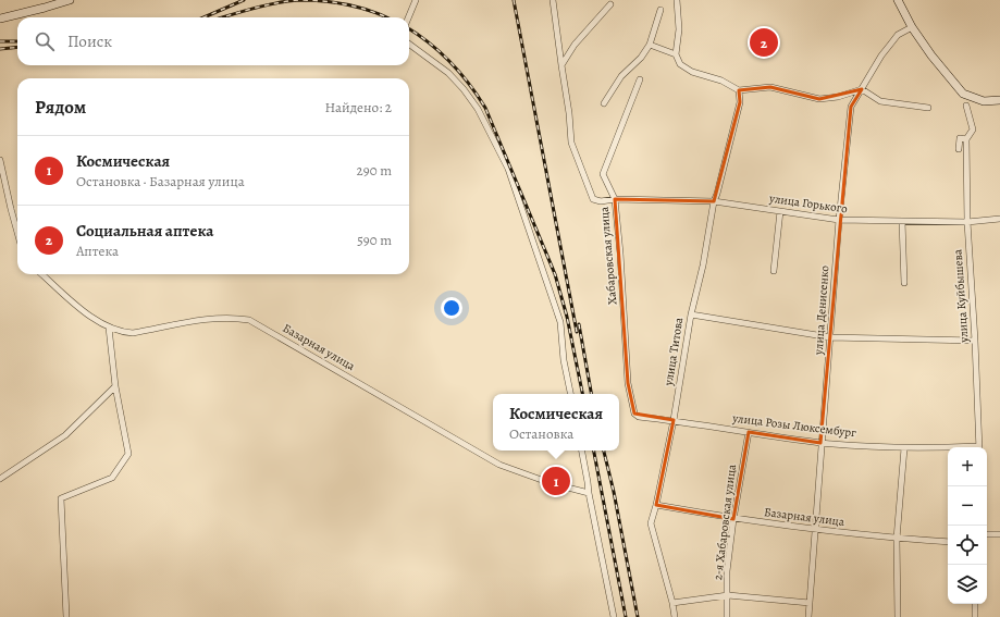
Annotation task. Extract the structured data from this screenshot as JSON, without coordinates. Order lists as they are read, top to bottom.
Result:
{
  "streets": {
    "street": [
      "улица Горького",
      "Хабаровская улица",
      "улица Куйбышева",
      "улица Денисенко",
      "Базарная улица",
      "улица Титова",
      "улица Розы Люксембург",
      "2-я Хабаровская улица"
    ]
  },
  "crossings": [
    ["улица Горького", "Хабаровская улица"],
    ["улица Горького", "улица Куйбышева"],
    ["улица Горького", "улица Денисенко"],
    ["улица Горького", "улица Титова"],
    ["Хабаровская улица", "улица Розы Люксембург"],
    ["улица Денисенко", "Базарная улица"],
    ["улица Денисенко", "улица Розы Люксембург"],
    ["Базарная улица", "улица Титова"],
    ["Базарная улица", "2-я Хабаровская улица"],
    ["улица Титова", "улица Розы Люксембург"],
    ["улица Розы Люксембург", "2-я Хабаровская улица"]
  ],
  "page": {
    "search": "Поиск",
    "pins": ["2", "1"],
    "heading": ["Рядом", "Найдено: 2"],
    "list": [
      {
        "mark": "1",
        "name": "Космическая",
        "note": "Остановка · Базарная улица",
        "value": "290 m"
      },
      {
        "mark": "2",
        "name": "Социальная аптека",
        "note": "Аптека",
        "value": "590 m"
      }
    ],
    "popup": ["Космическая", "Остановка"],
    "map_buttons": ["+", "−"]
  }
}
